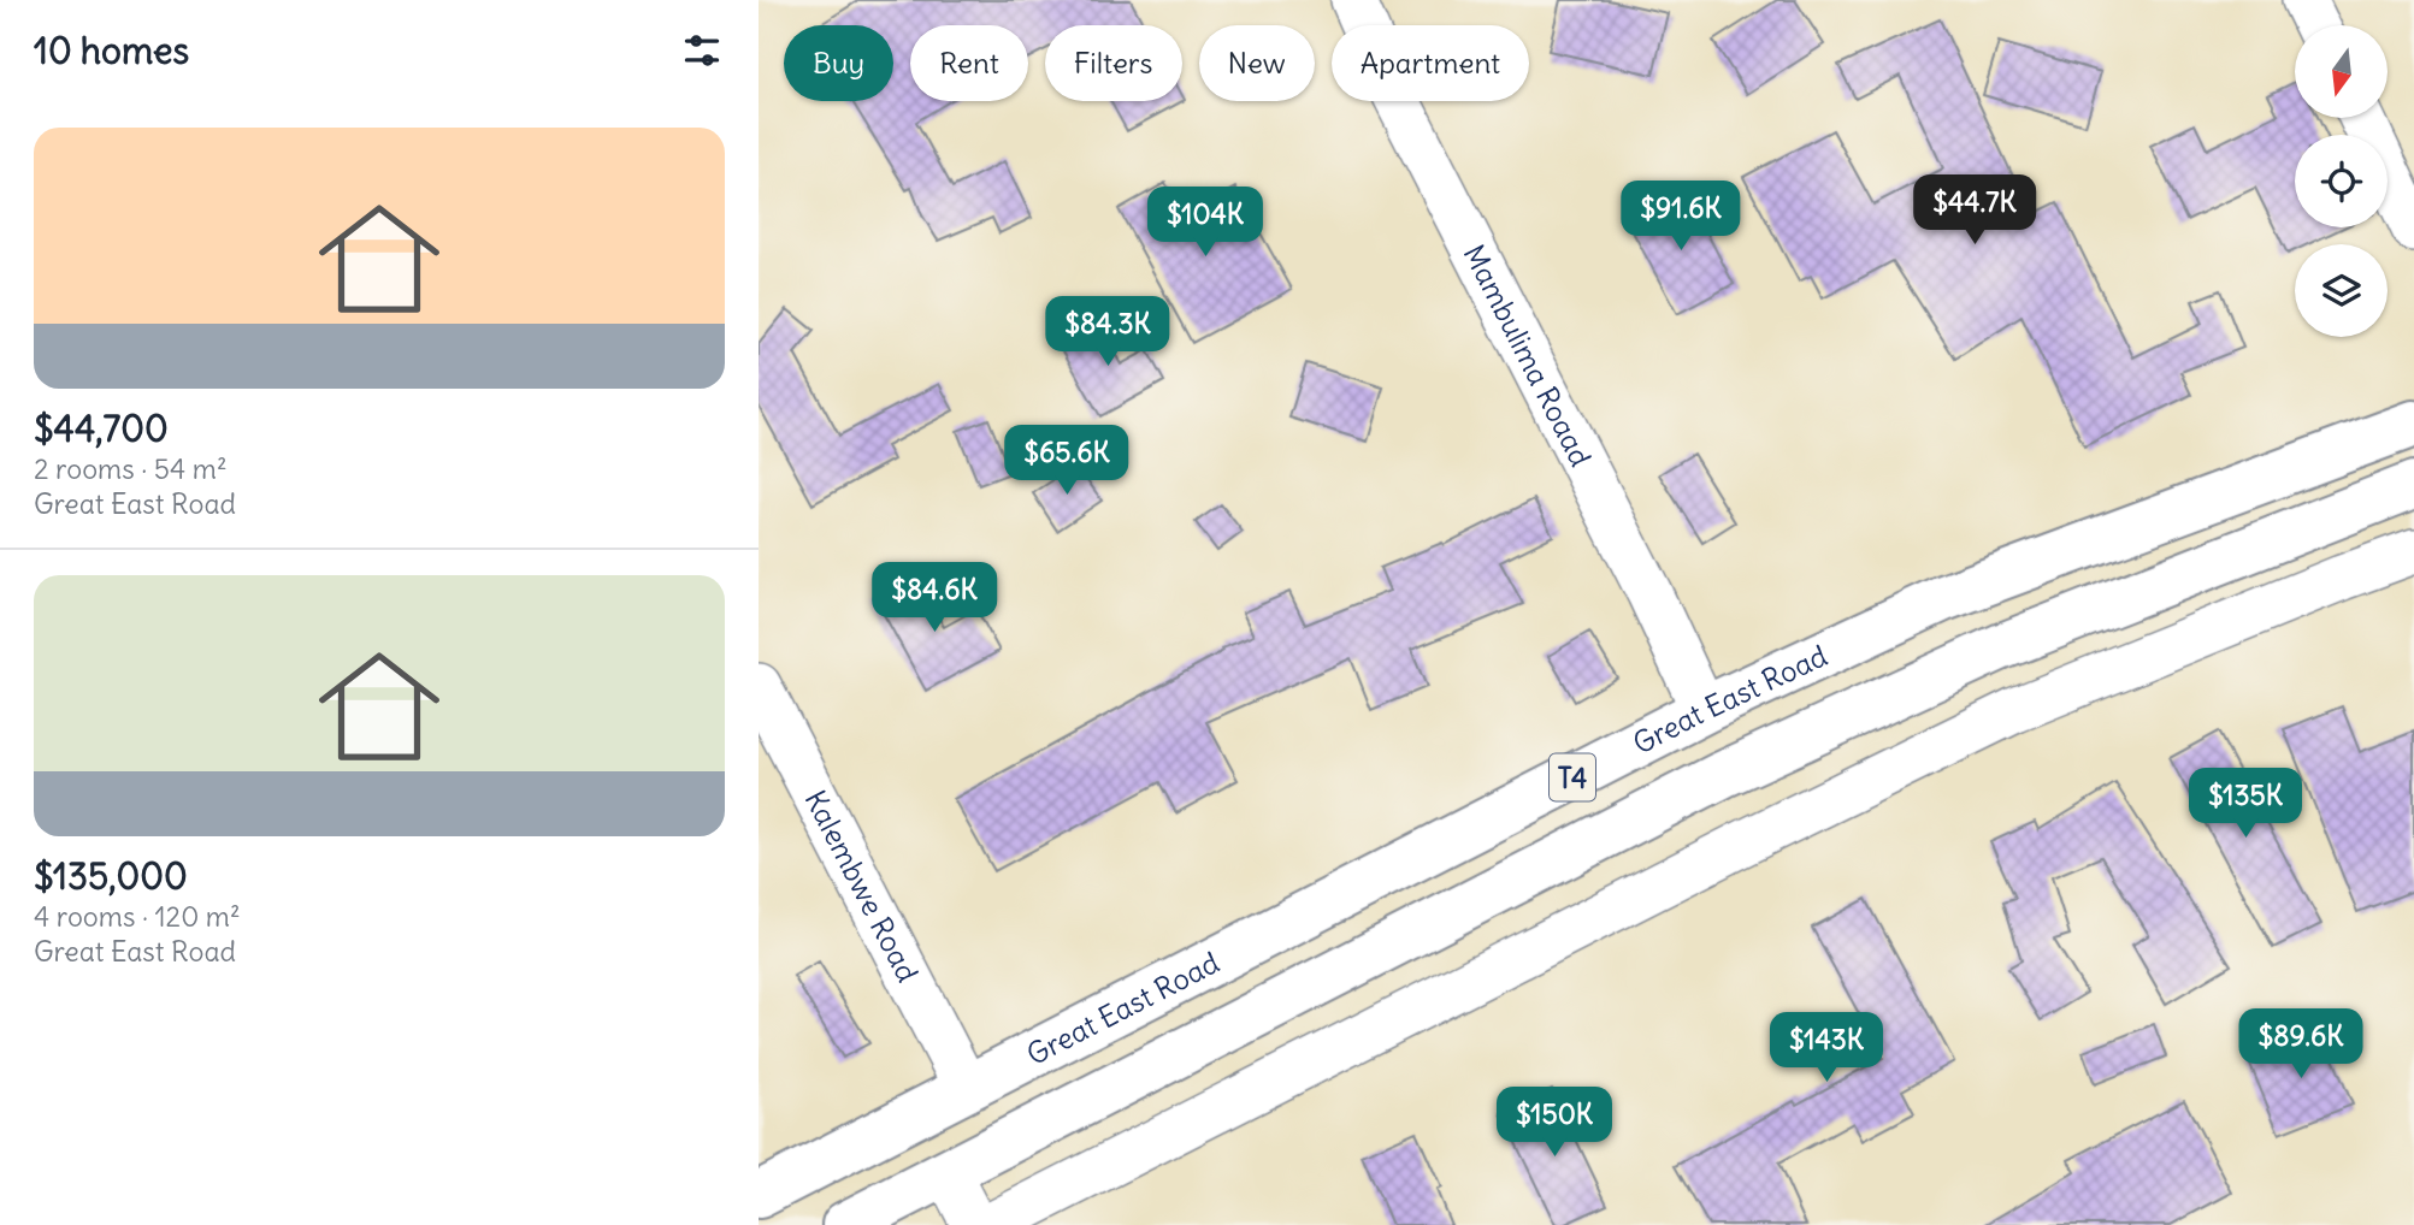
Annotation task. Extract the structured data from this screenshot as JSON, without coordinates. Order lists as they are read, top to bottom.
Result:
{
  "streets": {
    "main road": ["Great East Road", "T4"],
    "street": ["Mambulima Roaad", "Kalembwe Road"]
  },
  "crossings": [
    ["Mambulima Roaad", "Great East Road"],
    ["Great East Road", "Kalembwe Road"]
  ],
  "north": "bottom",
  "page": {
    "heading": "10 homes",
    "chip": [
      "Buy",
      "Rent",
      "Filters",
      "New",
      "Apartment"
    ],
    "list": [
      {
        "name": "$44,700",
        "note": "2 rooms · 54 m² · Great East Road"
      },
      {
        "name": "$135,000",
        "note": "4 rooms · 120 m² · Great East Road"
      }
    ],
    "price": [
      "$44.7K",
      "$91.6K",
      "$104K",
      "$84.3K",
      "$65.6K",
      "$84.6K",
      "$135K",
      "$89.6K",
      "$143K",
      "$150K"
    ]
  }
}
